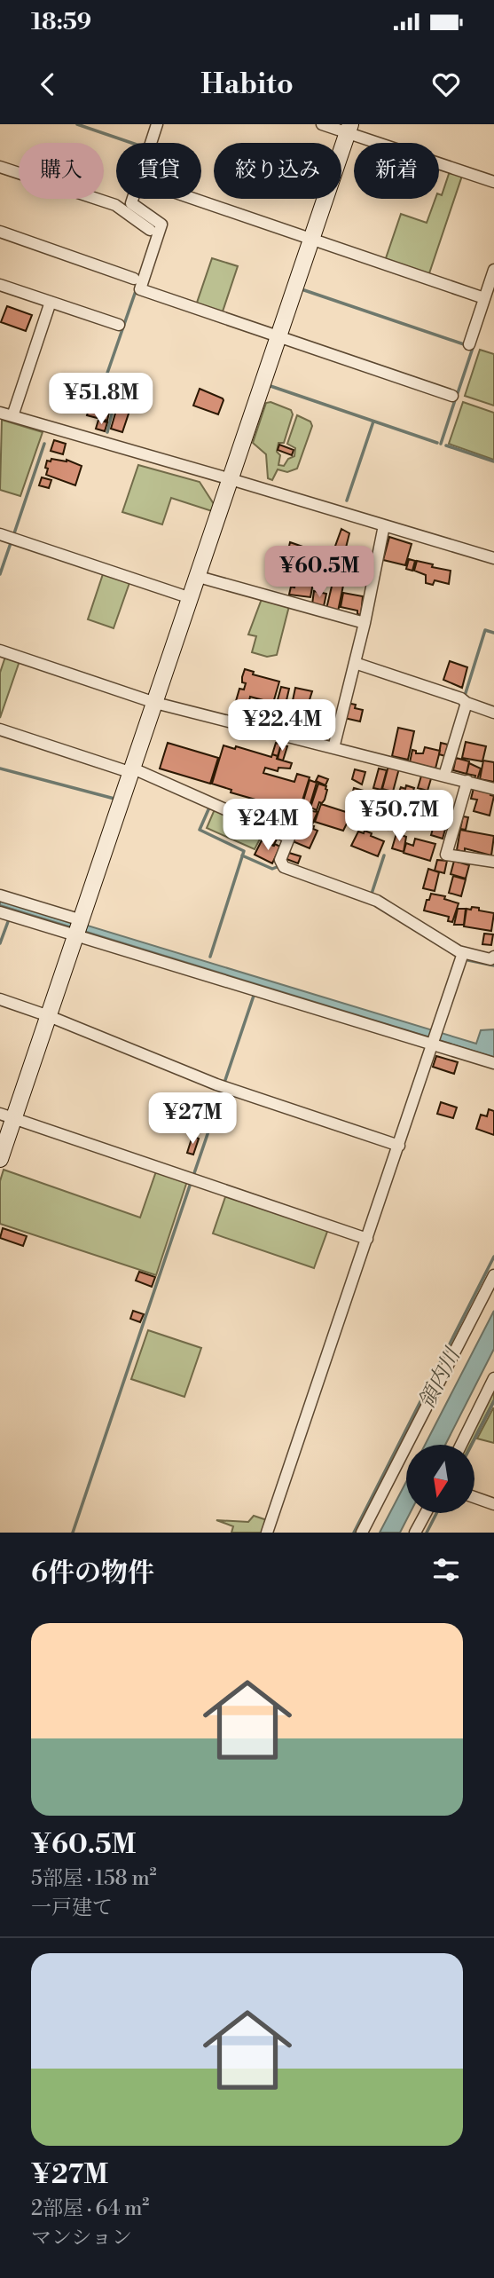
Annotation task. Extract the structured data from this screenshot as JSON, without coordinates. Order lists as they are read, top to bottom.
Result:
{
  "water": ["領内川"],
  "north": "bottom",
  "page": {
    "status": "18:59",
    "header": "Habito",
    "chip": [
      "購入",
      "賃貸",
      "絞り込み",
      "新着"
    ],
    "price": [
      "¥51.8M",
      "¥60.5M",
      "¥22.4M",
      "¥50.7M",
      "¥24M",
      "¥27M"
    ],
    "heading": "6件の物件",
    "list": [
      {
        "name": "¥60.5M",
        "note": "5部屋 · 158 m² · 一戸建て"
      },
      {
        "name": "¥27M",
        "note": "2部屋 · 64 m² · マンション"
      }
    ]
  }
}
